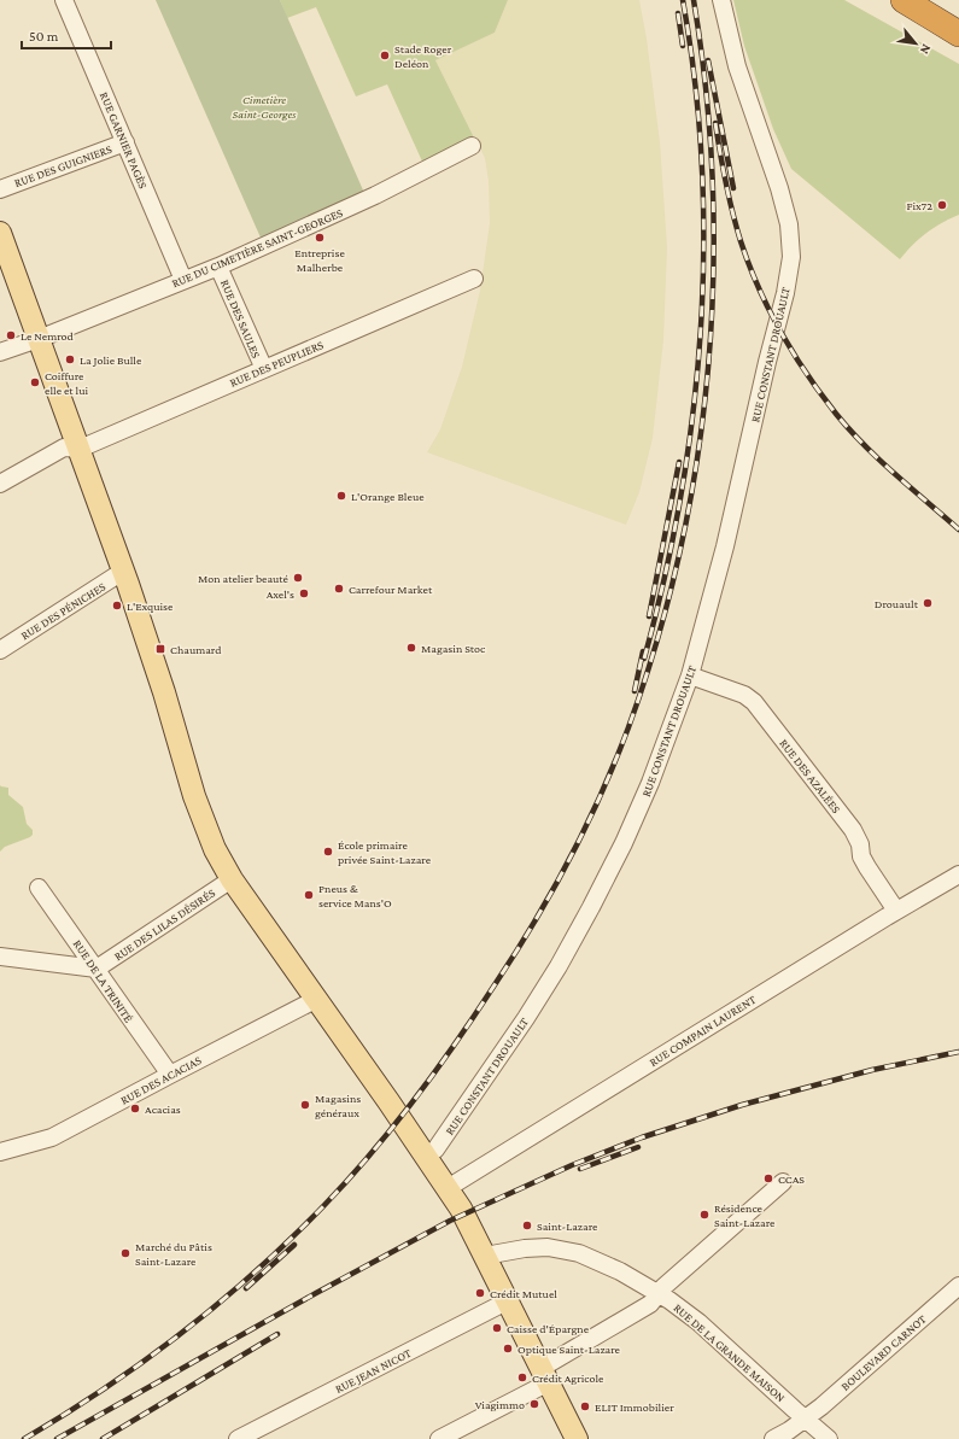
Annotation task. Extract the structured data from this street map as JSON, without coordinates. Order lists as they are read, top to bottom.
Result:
{
  "streets": {
    "street": [
      "RUE GARNIER PAGÈS",
      "RUE DES GUIGNIERS",
      "RUE DU CIMETIÈRE SAINT-GEORGES",
      "RUE DES SAULES",
      "RUE CONSTANT DROUAULT",
      "RUE DES PEUPLIERS",
      "RUE DES PÉNICHES",
      "RUE DES AZALÉES",
      "RUE DES LILAS DÉSIRÉS",
      "RUE DE LA TRINITÉ",
      "RUE COMPAIN LAURENT",
      "RUE DES ACACIAS",
      "RUE DE LA GRANDE MAISON",
      "BOULEVARD CARNOT",
      "RUE JEAN NICOT"
    ]
  },
  "crossings": [
    ["RUE GARNIER PAGÈS", "RUE DES GUIGNIERS"],
    ["RUE GARNIER PAGÈS", "RUE DU CIMETIÈRE SAINT-GEORGES"],
    ["RUE DU CIMETIÈRE SAINT-GEORGES", "RUE DES SAULES"],
    ["RUE DES SAULES", "RUE DES PEUPLIERS"],
    ["RUE CONSTANT DROUAULT", "RUE DES AZALÉES"],
    ["RUE DES AZALÉES", "RUE COMPAIN LAURENT"],
    ["RUE DES LILAS DÉSIRÉS", "RUE DE LA TRINITÉ"],
    ["RUE DE LA TRINITÉ", "RUE DES ACACIAS"],
    ["RUE DE LA GRANDE MAISON", "BOULEVARD CARNOT"]
  ],
  "parks": ["Cimetière Saint-Georges"],
  "places": {
    "other": [
      "Stade Roger Deléon",
      "Fix72",
      "Entreprise Malherbe",
      "Le Nemrod",
      "La Jolie Bulle",
      "Coiffure elle et lui",
      "L'Orange Bleue",
      "Mon atelier beauté",
      "Carrefour Market",
      "Axel's",
      "Drouault",
      "L'Exquise",
      "Magasin Stoc",
      "École primaire privée Saint-Lazare",
      "Pneus & service Mans'O",
      "Magasins généraux",
      "Acacias",
      "CCAS",
      "Résidence Saint-Lazare",
      "Saint-Lazare",
      "Marché du Pâtis Saint-Lazare",
      "Crédit Mutuel",
      "Caisse d'Épargne",
      "Optique Saint-Lazare",
      "Crédit Agricole",
      "Viagimmo",
      "ELIT Immobilier"
    ],
    "transit": ["Chaumard"]
  },
  "scale_bar": "50 m",
  "north": "bottom right"
}
